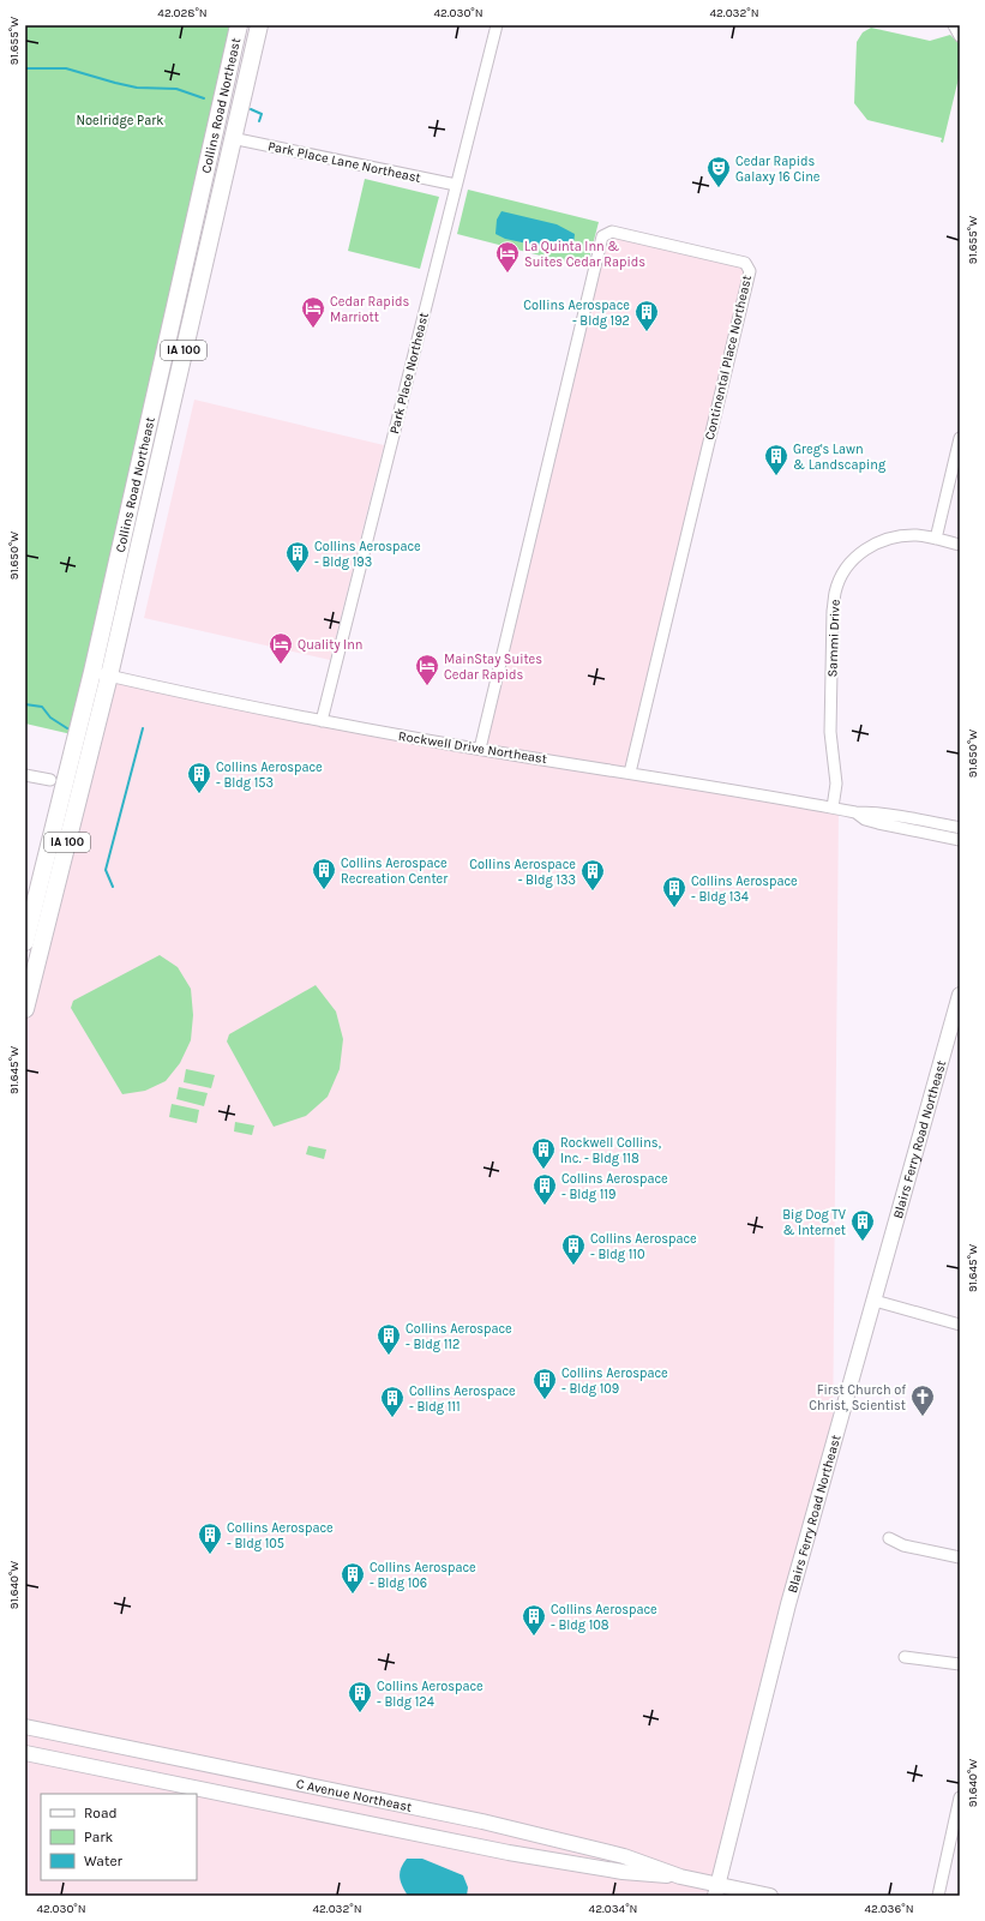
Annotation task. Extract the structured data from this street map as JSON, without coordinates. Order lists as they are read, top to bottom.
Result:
{
  "streets": {
    "highway": ["Collins Road Northeast", "IA 100"],
    "main road": ["Blairs Ferry Road Northeast", "C Avenue Northeast"],
    "street": [
      "Park Place Lane Northeast",
      "Continental Place Northeast",
      "Park Place Northeast",
      "Sammi Drive",
      "Rockwell Drive Northeast"
    ]
  },
  "crossings": [
    ["Collins Road Northeast", "Park Place Lane Northeast"],
    ["Collins Road Northeast", "Rockwell Drive Northeast"],
    ["Park Place Lane Northeast", "Park Place Northeast"],
    ["Continental Place Northeast", "Rockwell Drive Northeast"],
    ["Park Place Northeast", "Rockwell Drive Northeast"],
    ["Sammi Drive", "Rockwell Drive Northeast"],
    ["Blairs Ferry Road Northeast", "C Avenue Northeast"]
  ],
  "parks": ["Noelridge Park"],
  "places": {
    "theatre": ["Cedar Rapids Galaxy 16 Cine"],
    "hotel": [
      "La Quinta Inn & Suites Cedar Rapids",
      "Cedar Rapids Marriott",
      "Quality Inn",
      "MainStay Suites Cedar Rapids"
    ],
    "building": [
      "Collins Aerospace - Bldg 192",
      "Greg's Lawn & Landscaping",
      "Collins Aerospace - Bldg 193",
      "Collins Aerospace - Bldg 153",
      "Collins Aerospace Recreation Center",
      "Collins Aerospace - Bldg 133",
      "Collins Aerospace - Bldg 134",
      "Rockwell Collins, Inc. - Bldg 118",
      "Collins Aerospace - Bldg 119",
      "Big Dog TV & Internet",
      "Collins Aerospace - Bldg 110",
      "Collins Aerospace - Bldg 112",
      "Collins Aerospace - Bldg 109",
      "Collins Aerospace - Bldg 111",
      "Collins Aerospace - Bldg 105",
      "Collins Aerospace - Bldg 106",
      "Collins Aerospace - Bldg 108",
      "Collins Aerospace - Bldg 124"
    ],
    "church": ["First Church of Christ, Scientist"]
  },
  "legend": ["Road", "Park", "Water"],
  "coordinates": [
    "42.028°N",
    "42.030°N",
    "42.032°N",
    "91.655°W",
    "91.650°W",
    "91.645°W",
    "91.640°W",
    "42.034°N",
    "42.036°N"
  ]
}
